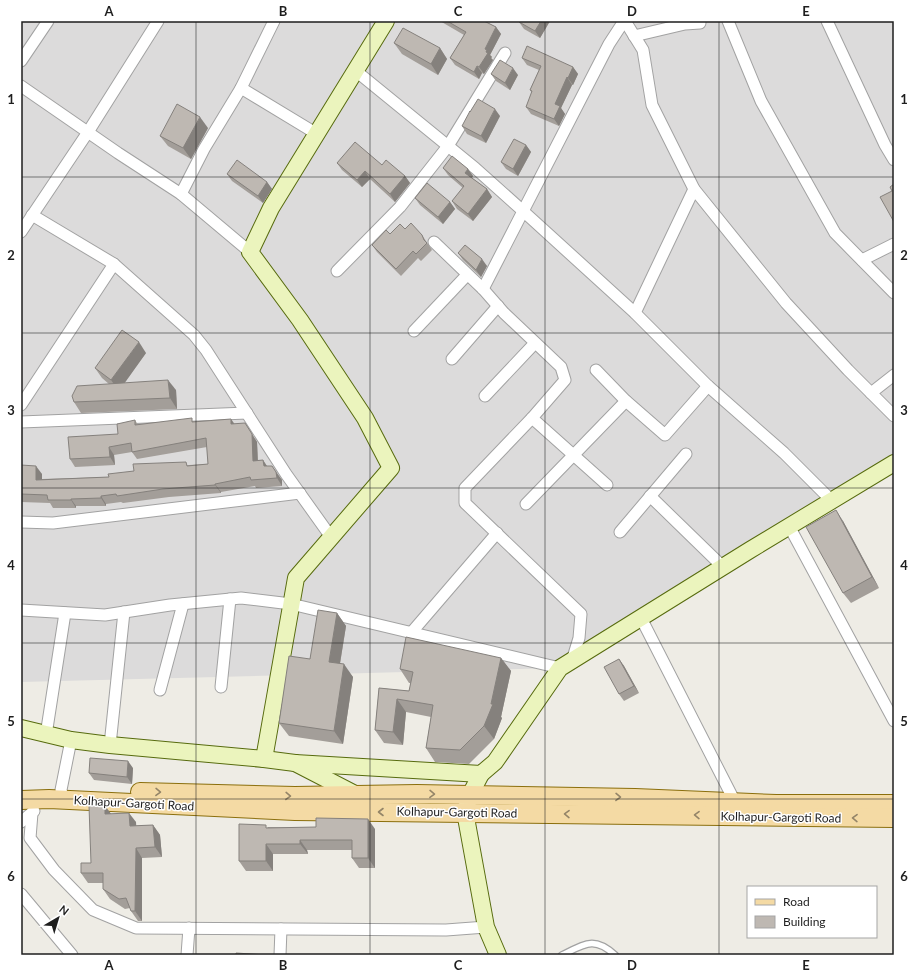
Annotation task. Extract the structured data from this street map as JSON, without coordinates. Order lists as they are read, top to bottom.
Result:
{
  "streets": {
    "main road": ["Kolhapur-Gargoti Road"]
  },
  "legend": ["Road", "Building"],
  "north": "top right",
  "grid": {
    "columns": [
      "A",
      "B",
      "C",
      "D",
      "E"
    ],
    "rows": [
      "1",
      "2",
      "3",
      "4",
      "5",
      "6"
    ]
  }
}
